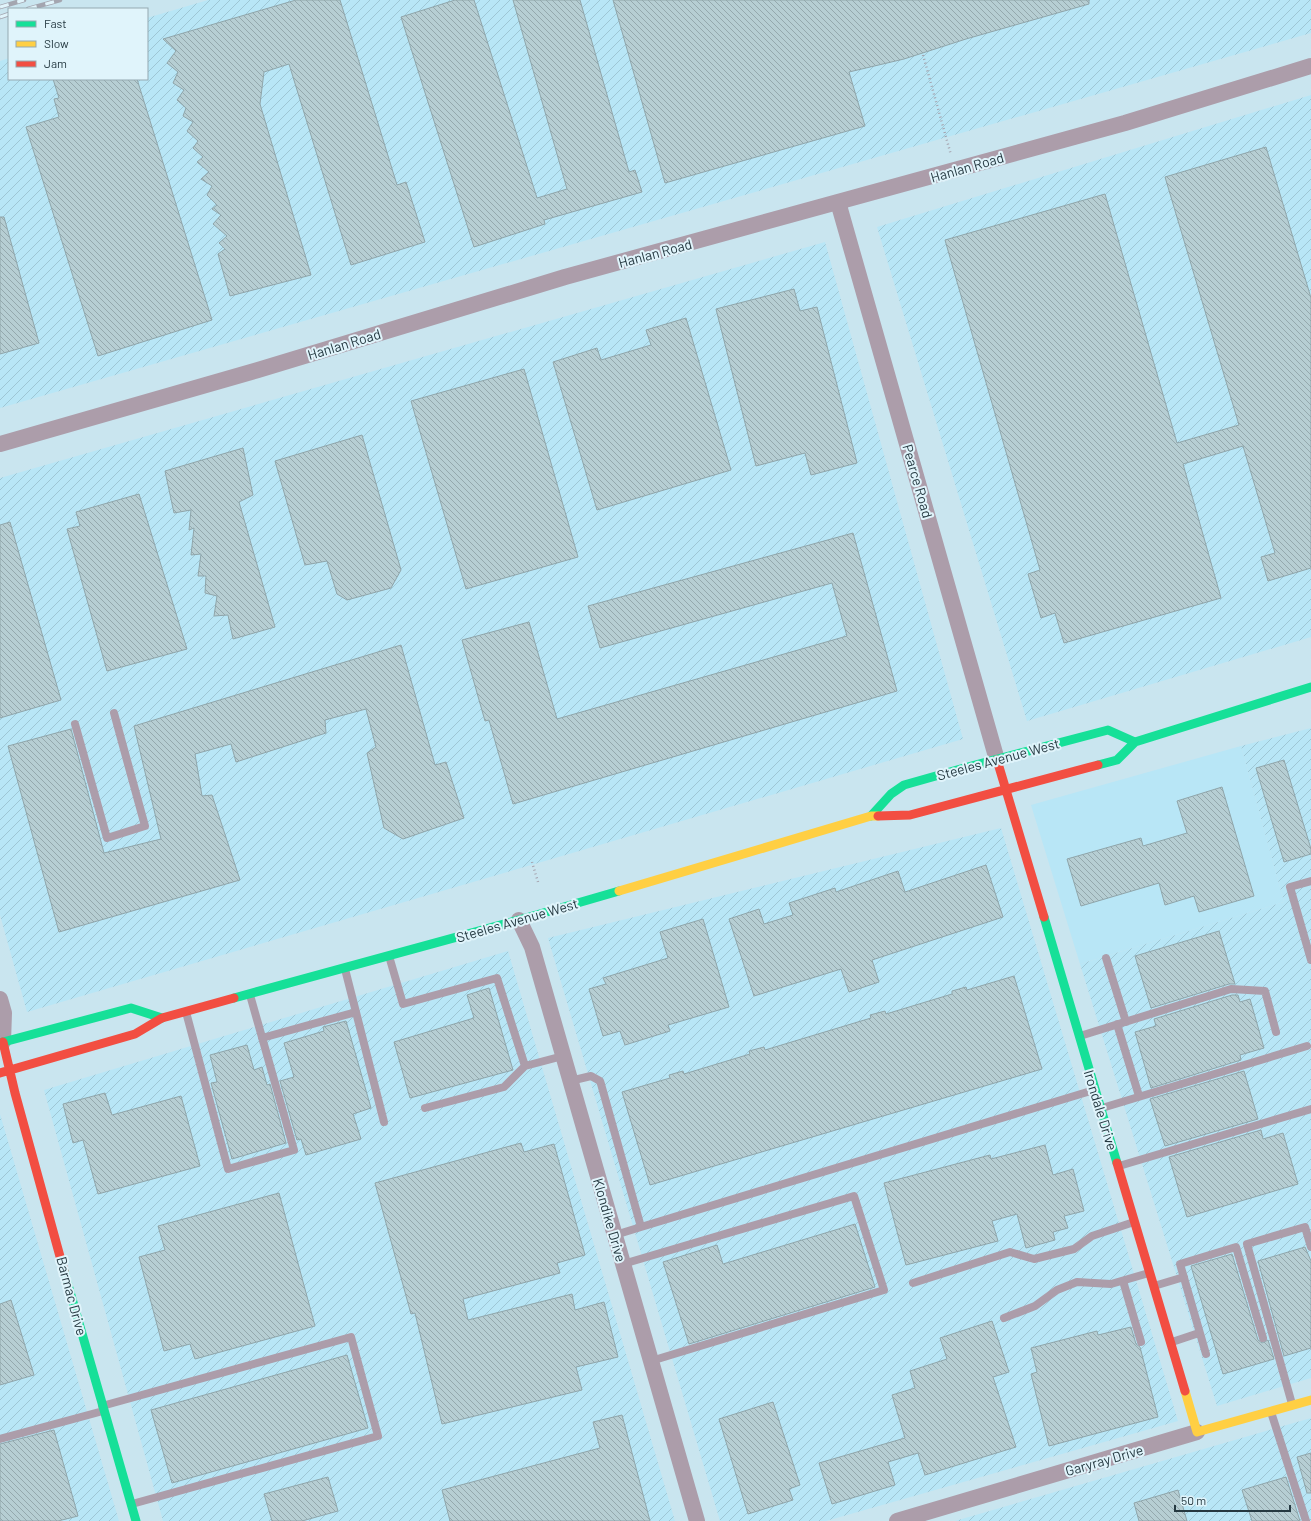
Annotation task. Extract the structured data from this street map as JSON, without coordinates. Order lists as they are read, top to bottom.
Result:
{
  "streets": {
    "main road": [
      "Steeles Avenue West",
      "Irondale Drive",
      "Barmac Drive",
      "Garyray Drive"
    ],
    "street": ["Hanlan Road", "Pearce Road", "Klondike Drive"]
  },
  "crossings": [
    ["Hanlan Road", "Pearce Road"],
    ["Pearce Road", "Steeles Avenue West"],
    ["Pearce Road", "Irondale Drive"],
    ["Steeles Avenue West", "Irondale Drive"],
    ["Steeles Avenue West", "Klondike Drive"],
    ["Steeles Avenue West", "Barmac Drive"],
    ["Irondale Drive", "Garyray Drive"]
  ],
  "legend": ["Fast", "Slow", "Jam"],
  "scale_bar": "50 m"
}
